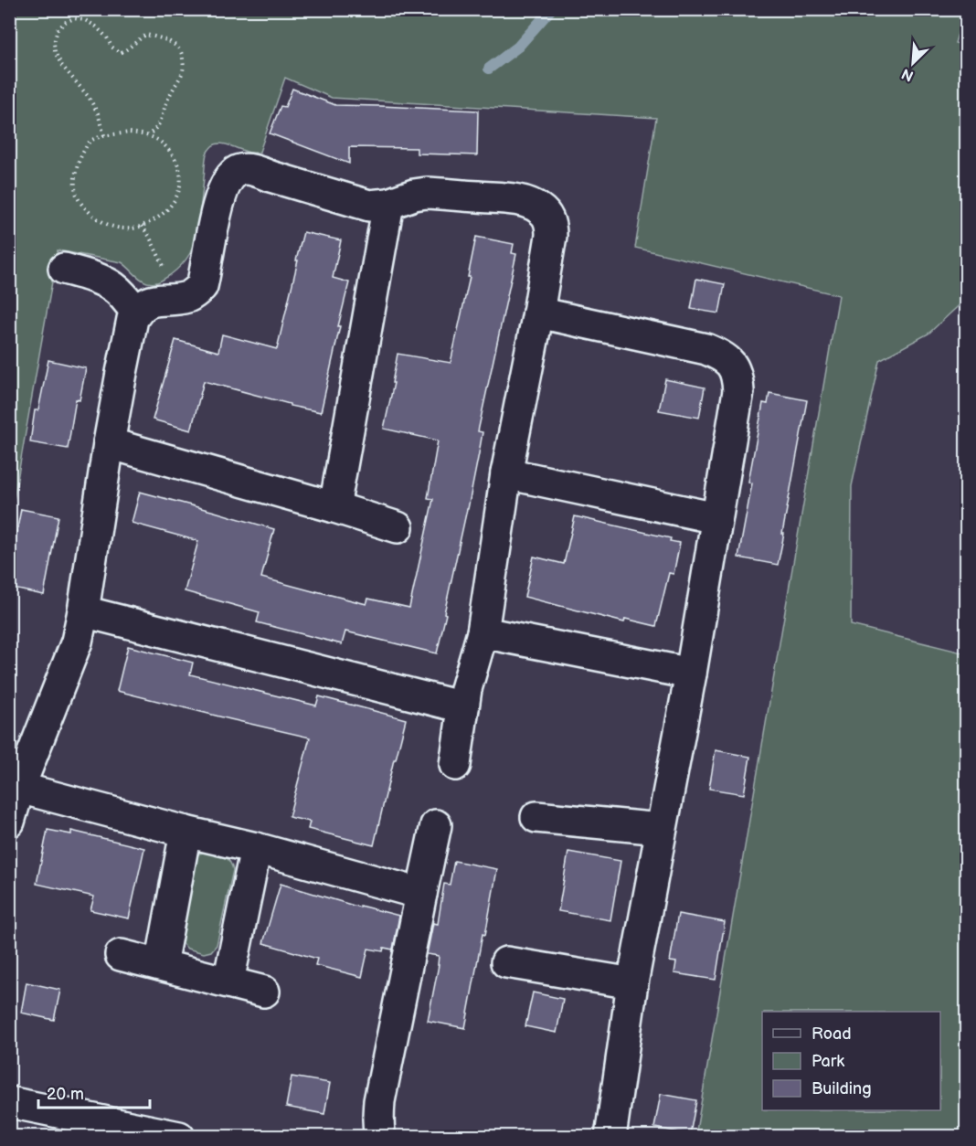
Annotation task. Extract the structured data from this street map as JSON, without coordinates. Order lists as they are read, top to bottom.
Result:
{
  "legend": ["Road", "Park", "Building"],
  "scale_bar": "20 m",
  "north": "bottom left"
}
